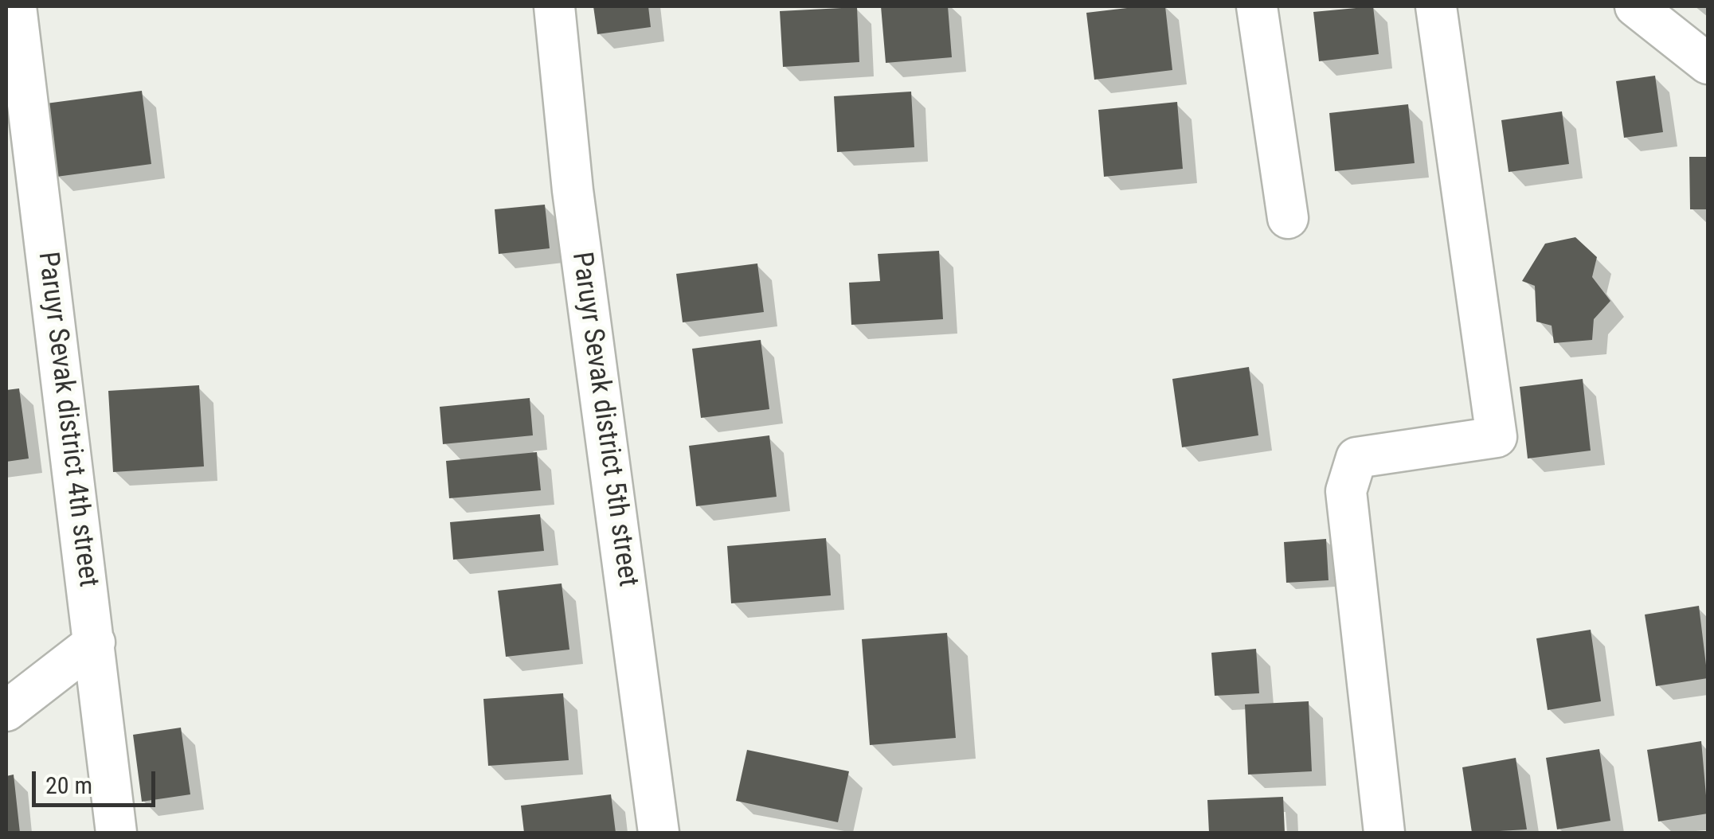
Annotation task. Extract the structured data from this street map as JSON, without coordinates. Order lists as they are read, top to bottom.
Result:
{
  "streets": {
    "street": ["Paruyr Sevak district 4th street", "Paruyr Sevak district 5th street"]
  },
  "scale_bar": "20 m"
}
